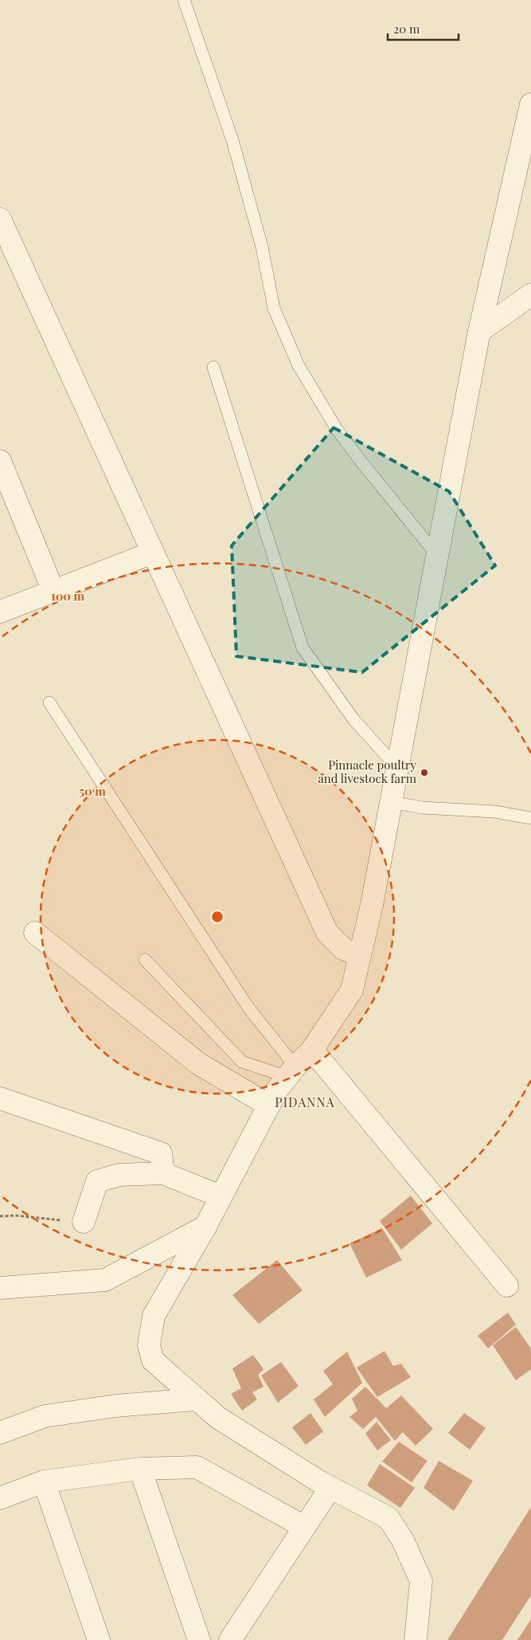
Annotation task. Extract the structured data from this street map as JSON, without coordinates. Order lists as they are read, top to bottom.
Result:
{
  "districts": ["PIDANNA"],
  "places": ["Pinnacle poultry and livestock farm"],
  "scale_bar": "20 m",
  "rings": ["100 m", "50 m"]
}
